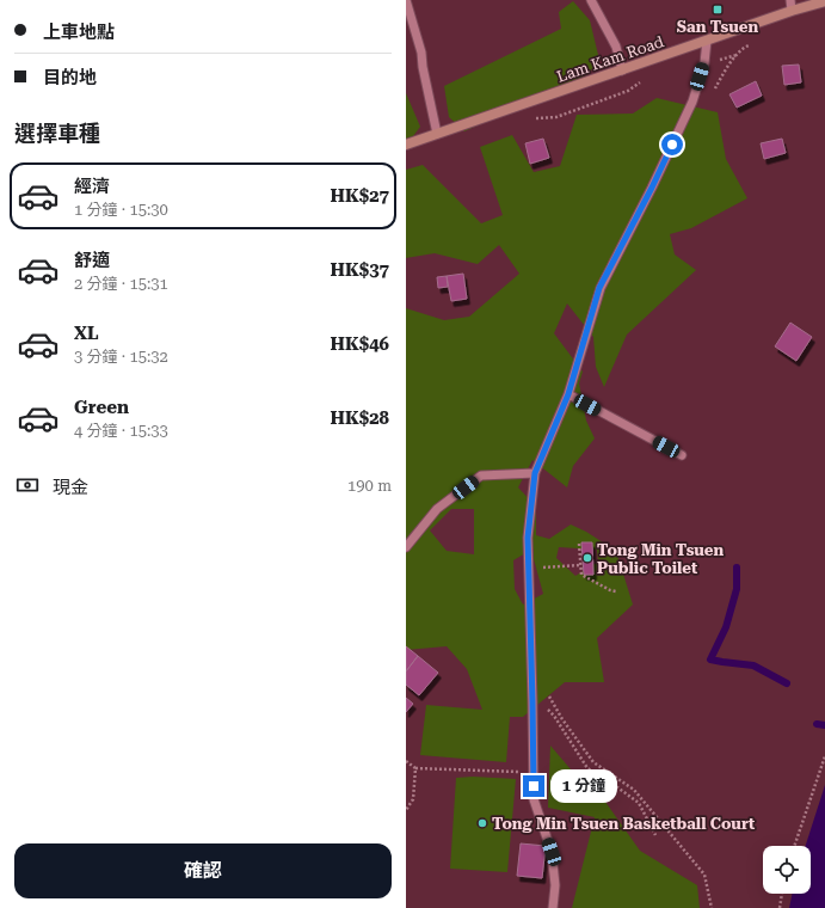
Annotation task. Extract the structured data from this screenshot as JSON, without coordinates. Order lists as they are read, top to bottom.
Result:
{
  "streets": {
    "main road": ["Lam Kam Road"]
  },
  "places": {
    "transit": ["San Tsuen"],
    "other": ["Tong Min Tsuen Public Toilet", "Tong Min Tsuen Basketball Court"]
  },
  "page": {
    "banner": ["上車地點", "目的地"],
    "heading": "選擇車種",
    "list": [
      {
        "name": "經濟",
        "note": "1 分鐘 · 15:30",
        "value": "HK$27"
      },
      {
        "name": "舒適",
        "note": "2 分鐘 · 15:31",
        "value": "HK$37"
      },
      {
        "name": "XL",
        "note": "3 分鐘 · 15:32",
        "value": "HK$46"
      },
      {
        "name": "Green",
        "note": "4 分鐘 · 15:33",
        "value": "HK$28"
      }
    ],
    "pay": ["現金", "190 m"],
    "bubble": "1 分鐘",
    "buttons": "確認"
  }
}
